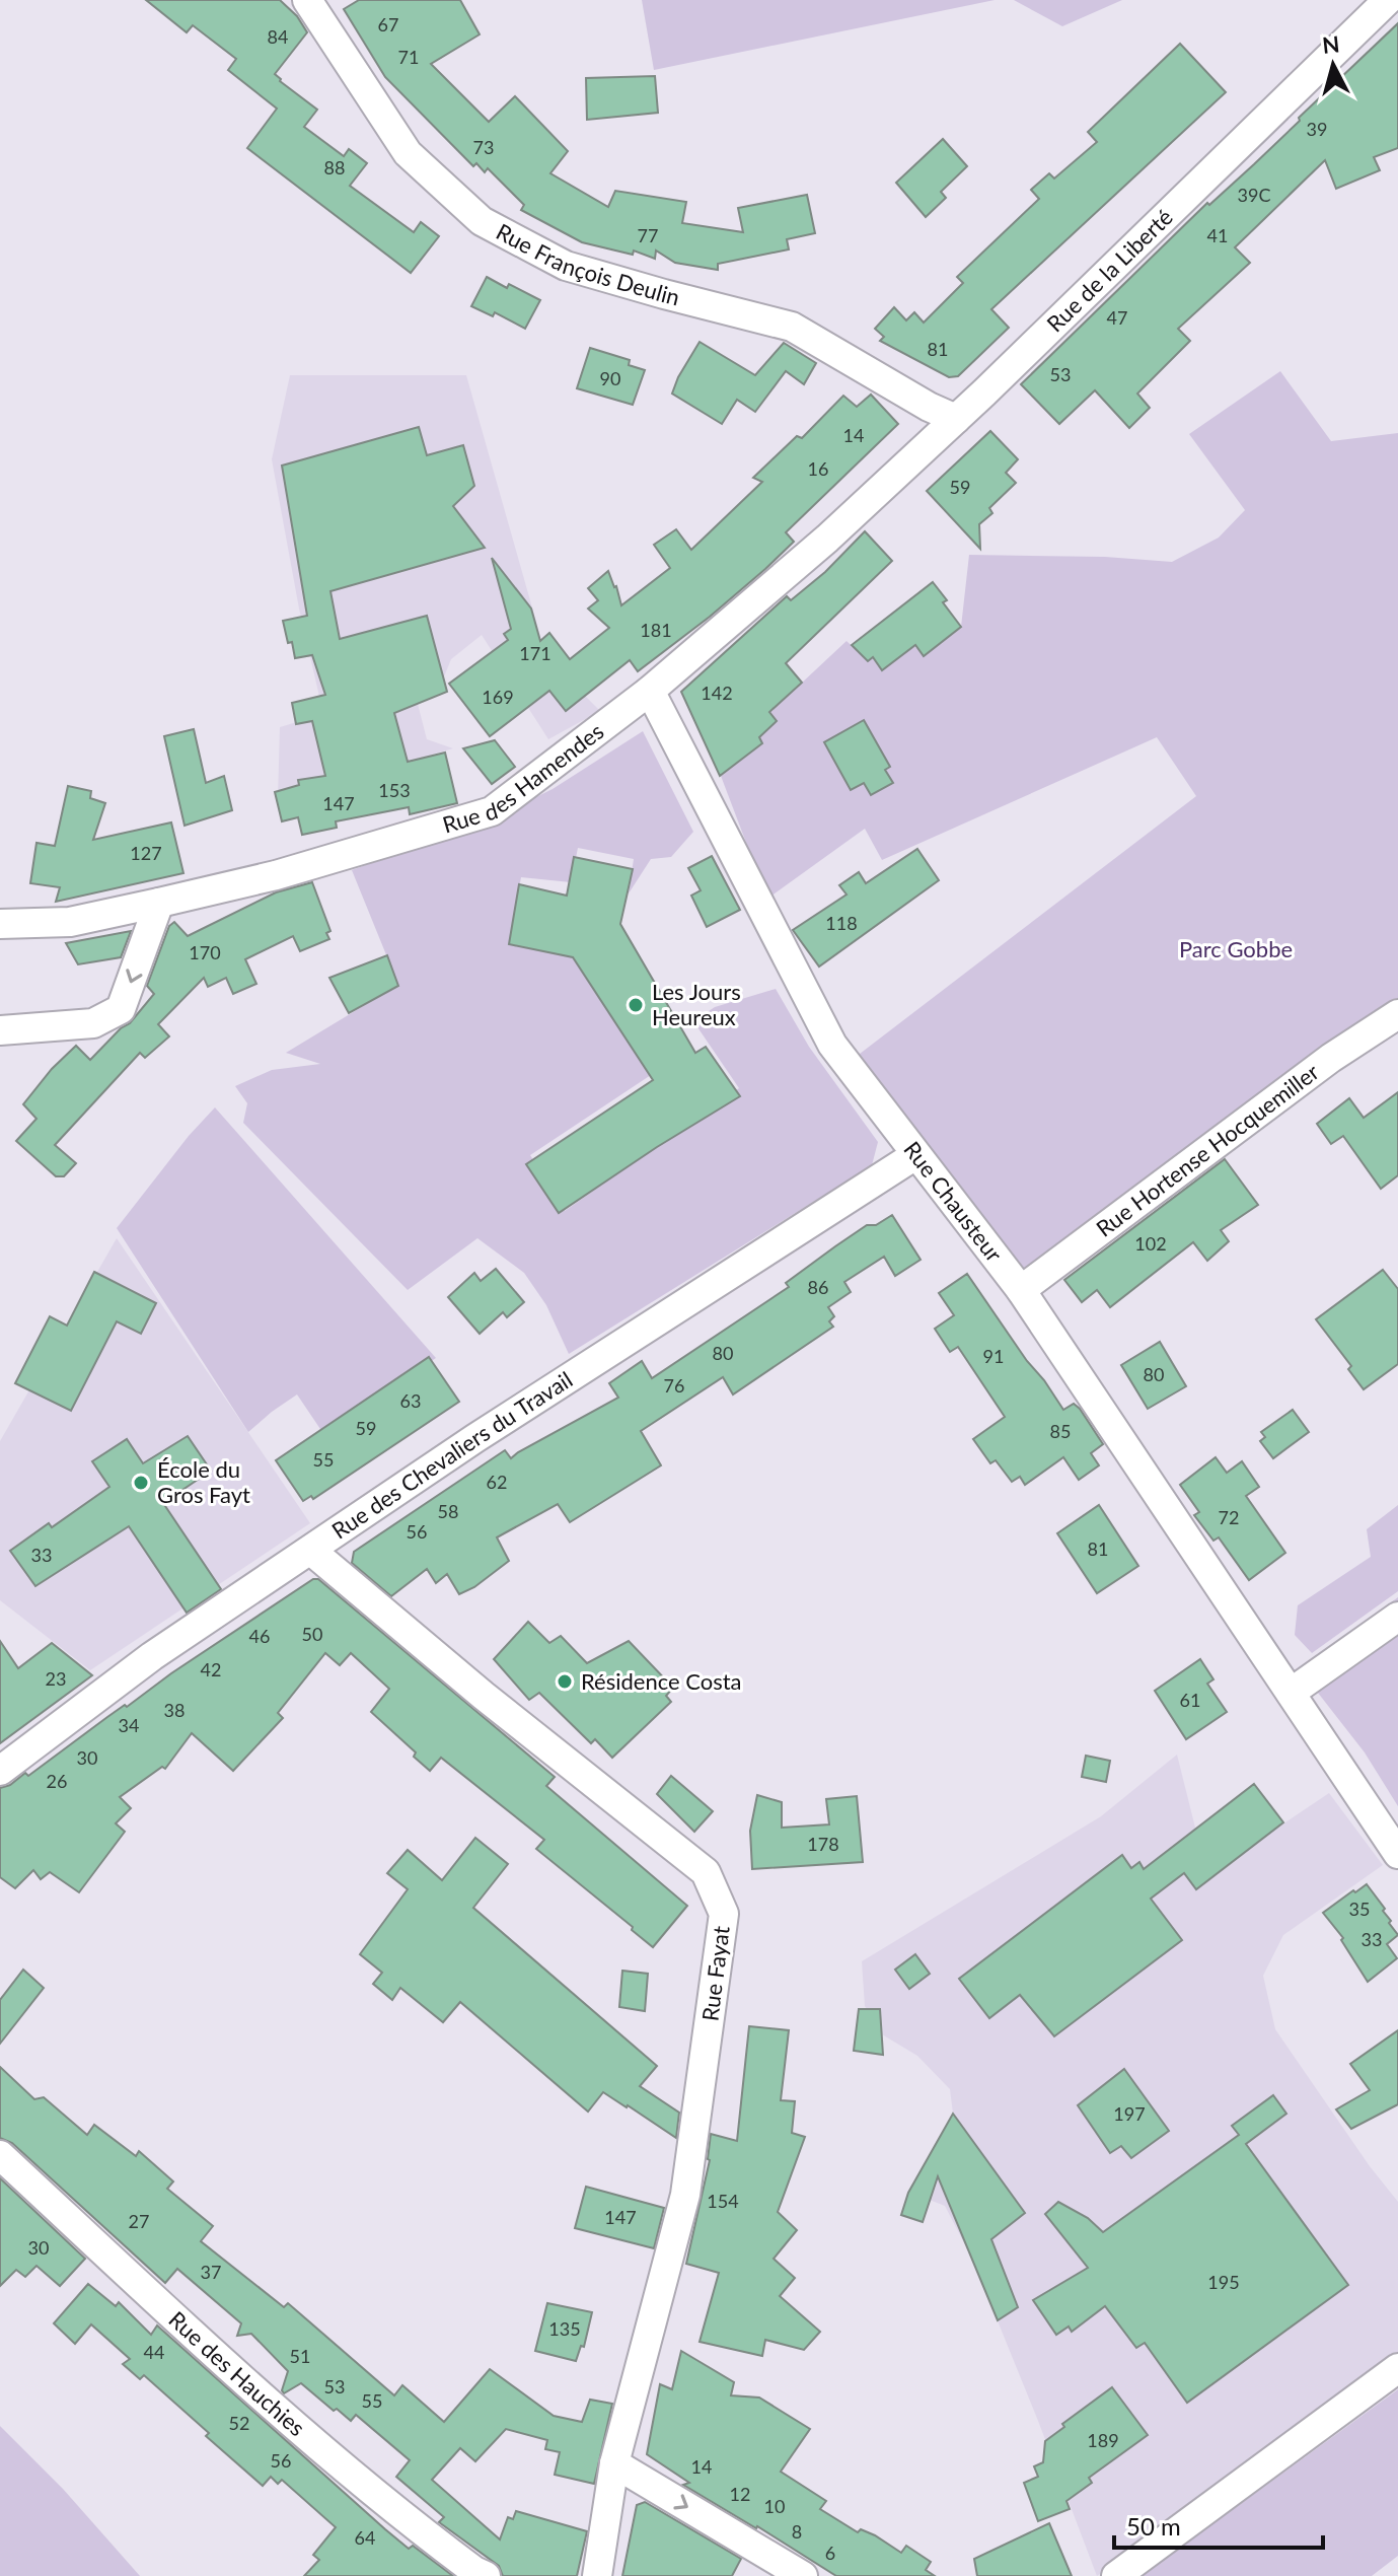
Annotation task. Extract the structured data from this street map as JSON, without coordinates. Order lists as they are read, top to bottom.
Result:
{
  "streets": {
    "street": [
      "Rue François Deulin",
      "Rue de la Liberté",
      "Rue des Hamendes",
      "Rue Hortense Hocquemiller",
      "Rue Chausteur",
      "Rue des Chevaliers du Travail",
      "Rue Fayat",
      "Rue des Hauchies"
    ]
  },
  "crossings": [
    ["Rue François Deulin", "Rue de la Liberté"],
    ["Rue de la Liberté", "Rue des Hamendes"],
    ["Rue des Hamendes", "Rue Chausteur"],
    ["Rue Hortense Hocquemiller", "Rue Chausteur"],
    ["Rue Chausteur", "Rue des Chevaliers du Travail"],
    ["Rue des Chevaliers du Travail", "Rue Fayat"]
  ],
  "parks": ["Parc Gobbe"],
  "places": ["Les Jours Heureux", "École du Gros Fayt", "Résidence Costa"],
  "house_numbers": [
    "67",
    "84",
    "71",
    "39",
    "73",
    "88",
    "39C",
    "77",
    "41",
    "47",
    "81",
    "53",
    "90",
    "14",
    "16",
    "59",
    "181",
    "171",
    "142",
    "169",
    "153",
    "147",
    "127",
    "118",
    "170",
    "102",
    "86",
    "80",
    "91",
    "80",
    "76",
    "63",
    "59",
    "85",
    "55",
    "62",
    "58",
    "72",
    "56",
    "81",
    "33",
    "50",
    "46",
    "42",
    "23",
    "61",
    "38",
    "34",
    "30",
    "26",
    "178",
    "35",
    "33",
    "197",
    "154",
    "147",
    "27",
    "30",
    "37",
    "195",
    "135",
    "44",
    "51",
    "53",
    "55",
    "52",
    "189",
    "56",
    "14",
    "12",
    "10",
    "8",
    "64",
    "6"
  ],
  "scale_bar": "50 m",
  "north": "top"
}
